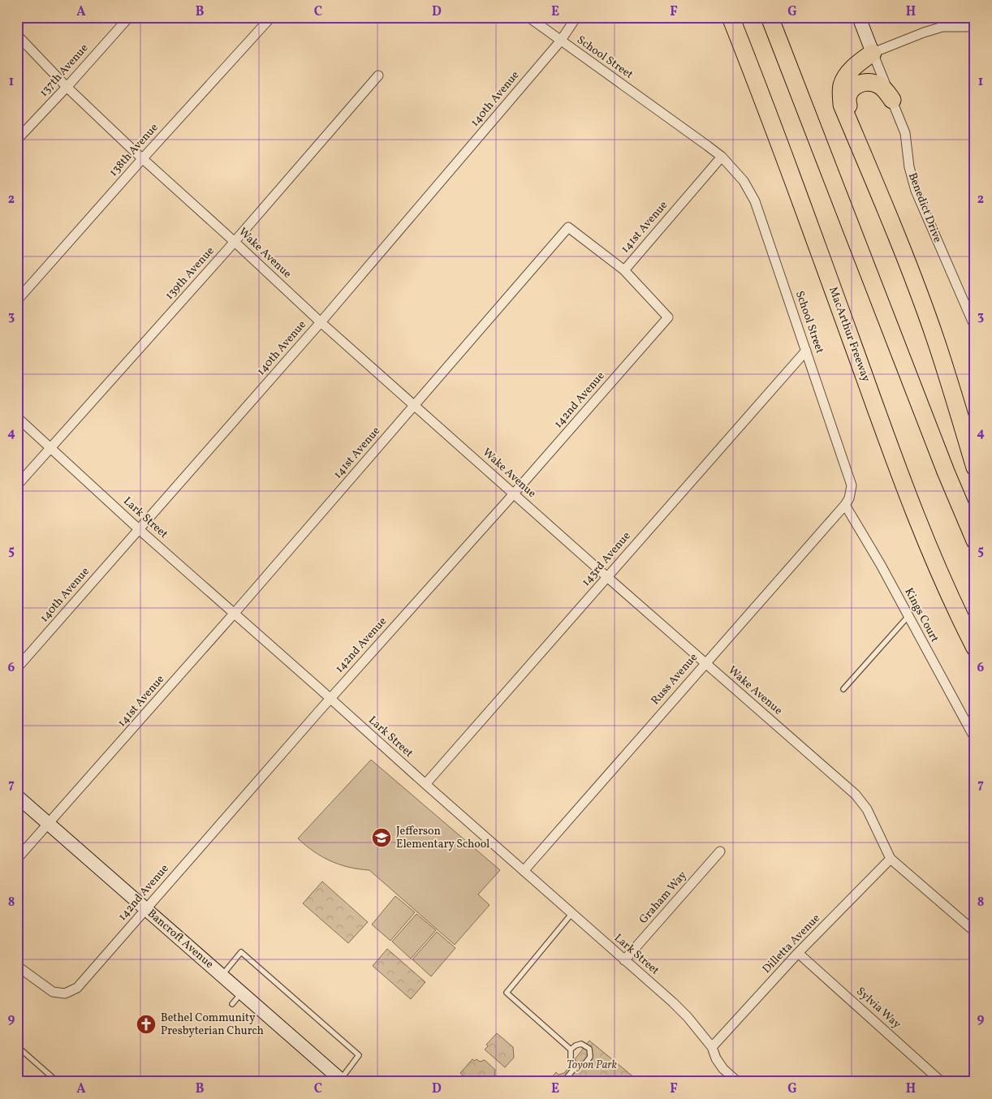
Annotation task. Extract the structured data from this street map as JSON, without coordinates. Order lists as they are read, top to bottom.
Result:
{
  "streets": {
    "highway": ["MacArthur Freeway"],
    "main road": ["Benedict Drive", "Bancroft Avenue"],
    "street": [
      "School Street",
      "137th Avenue",
      "140th Avenue",
      "138th Avenue",
      "141st Avenue",
      "Wake Avenue",
      "139th Avenue",
      "142nd Avenue",
      "Lark Street",
      "143rd Avenue",
      "Kings Court",
      "Russ Avenue",
      "Graham Way",
      "Dilletta Avenue",
      "Sylvia Way"
    ]
  },
  "crossings": [
    ["School Street", "140th Avenue"],
    ["School Street", "141st Avenue"],
    ["School Street", "143rd Avenue"],
    ["School Street", "Kings Court"],
    ["School Street", "Russ Avenue"],
    ["137th Avenue", "Wake Avenue"],
    ["140th Avenue", "Wake Avenue"],
    ["140th Avenue", "Lark Street"],
    ["138th Avenue", "Wake Avenue"],
    ["141st Avenue", "Wake Avenue"],
    ["141st Avenue", "142nd Avenue"],
    ["141st Avenue", "Lark Street"],
    ["141st Avenue", "Bancroft Avenue"],
    ["Wake Avenue", "139th Avenue"],
    ["Wake Avenue", "142nd Avenue"],
    ["Wake Avenue", "143rd Avenue"],
    ["Wake Avenue", "Russ Avenue"],
    ["Wake Avenue", "Dilletta Avenue"],
    ["139th Avenue", "Lark Street"],
    ["142nd Avenue", "Lark Street"],
    ["142nd Avenue", "Bancroft Avenue"],
    ["Lark Street", "143rd Avenue"],
    ["Lark Street", "Russ Avenue"],
    ["Lark Street", "Graham Way"],
    ["Lark Street", "Dilletta Avenue"],
    ["Kings Court", "Russ Avenue"],
    ["Dilletta Avenue", "Sylvia Way"]
  ],
  "parks": ["Toyon Park"],
  "places": {
    "school or university": ["Jefferson Elementary School"],
    "church": ["Bethel Community Presbyterian Church"]
  },
  "grid": {
    "columns": [
      "A",
      "B",
      "C",
      "D",
      "E",
      "F",
      "G",
      "H"
    ],
    "rows": [
      "1",
      "2",
      "3",
      "4",
      "5",
      "6",
      "7",
      "8",
      "9"
    ]
  }
}
